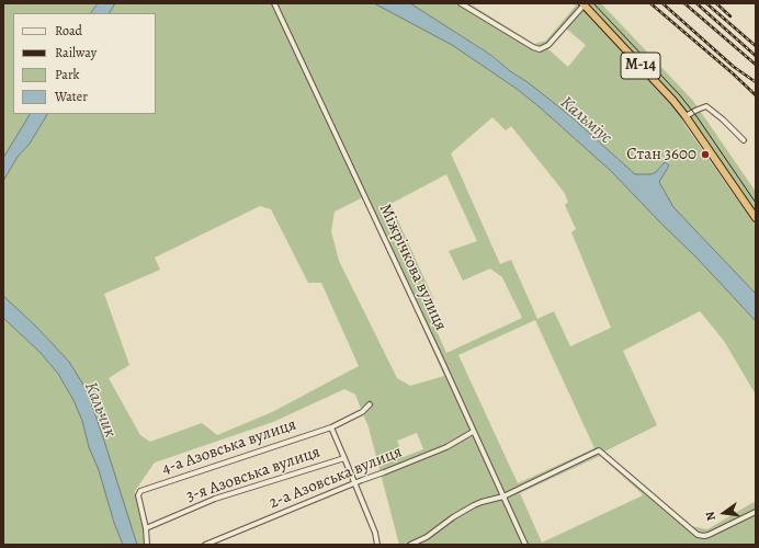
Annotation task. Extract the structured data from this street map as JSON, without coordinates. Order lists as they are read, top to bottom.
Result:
{
  "streets": {
    "highway": ["М-14"],
    "street": [
      "Міжрічкова вулиця",
      "4-а Азовська вулиця",
      "3-я Азовська вулиця",
      "2-а Азовська вулиця"
    ]
  },
  "crossings": [
    ["Міжрічкова вулиця", "2-а Азовська вулиця"],
    ["4-а Азовська вулиця", "3-я Азовська вулиця"],
    ["3-я Азовська вулиця", "2-а Азовська вулиця"]
  ],
  "water": ["Кальміус", "Кальчик"],
  "places": ["Стан 3600"],
  "legend": [
    "Road",
    "Railway",
    "Park",
    "Water"
  ],
  "north": "left"
}
